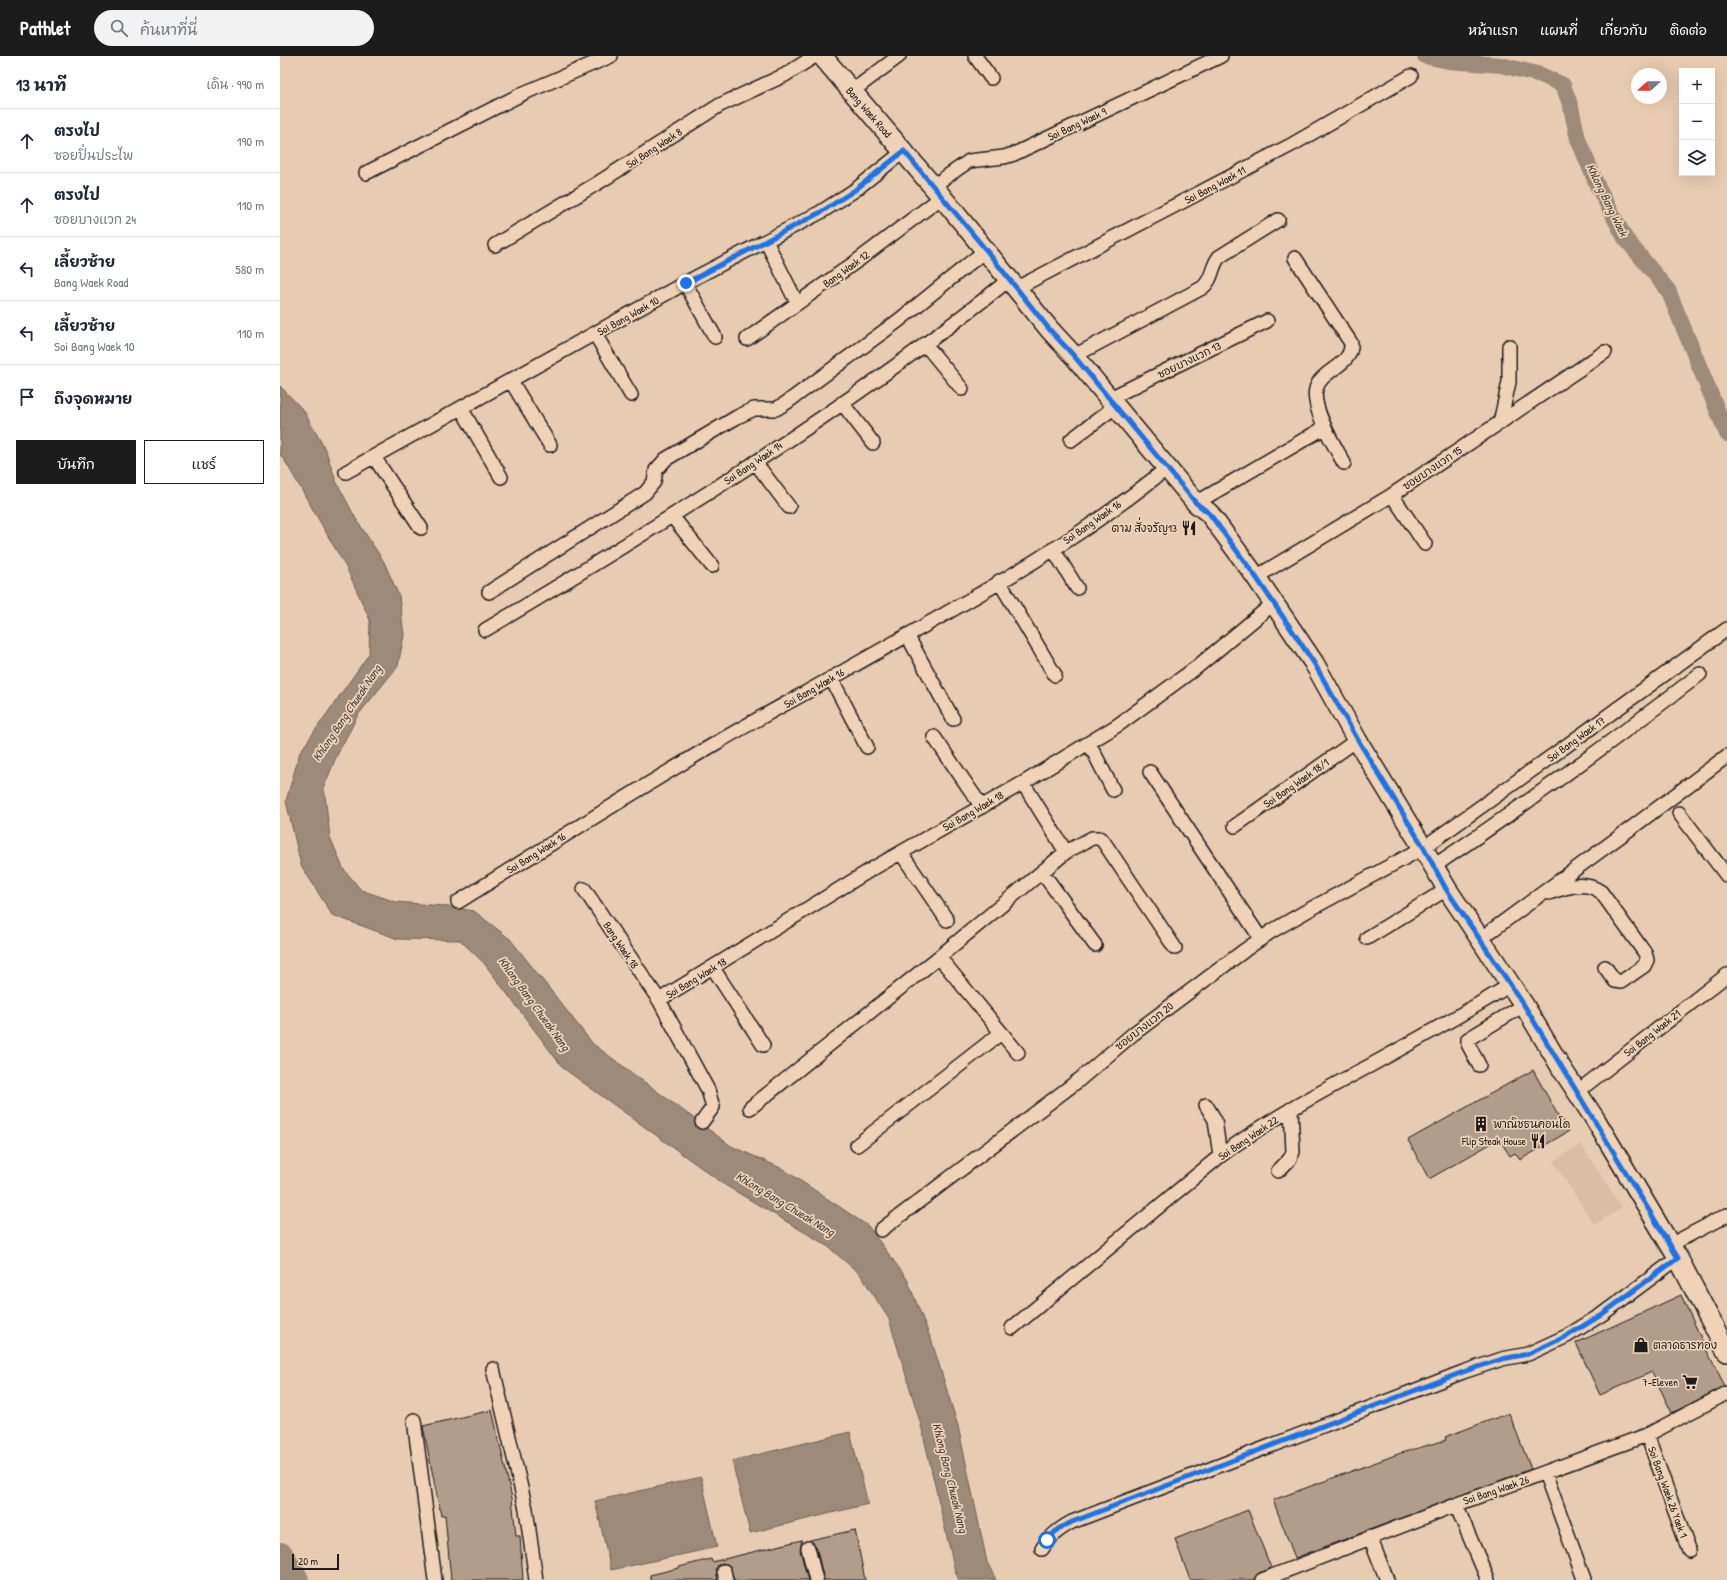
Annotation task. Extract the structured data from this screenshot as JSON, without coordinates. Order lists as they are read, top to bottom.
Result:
{
  "streets": {
    "main road": ["Bang Waek Road"],
    "street": [
      "Soi Bang Waek 9",
      "Soi Bang Waek 8",
      "Soi Bang Waek 11",
      "Bang Waek 12",
      "Soi Bang Waek 10",
      "ซอยบางแวก 13",
      "Soi Bang Waek 14",
      "ซอยบางแวก 15",
      "Soi Bang Waek 16",
      "Soi Bang Waek 17",
      "Soi Bang Waek 18/1",
      "Soi Bang Waek 18",
      "Bang Waek 18",
      "ซอยบางแวก 20",
      "Soi Bang Waek 21",
      "Soi Bang Waek 22",
      "Soi Bang Waek 26",
      "Soi Bang Waek 26 Yaek 1"
    ]
  },
  "crossings": [
    ["Bang Waek Road", "Soi Bang Waek 9"],
    ["Bang Waek Road", "Soi Bang Waek 11"],
    ["Bang Waek Road", "Bang Waek 12"],
    ["Bang Waek Road", "Soi Bang Waek 10"],
    ["Bang Waek Road", "ซอยบางแวก 13"],
    ["Bang Waek Road", "Soi Bang Waek 14"],
    ["Bang Waek Road", "ซอยบางแวก 15"],
    ["Bang Waek Road", "Soi Bang Waek 16"],
    ["Bang Waek Road", "Soi Bang Waek 17"],
    ["Bang Waek Road", "Soi Bang Waek 18/1"],
    ["Bang Waek Road", "Soi Bang Waek 18"],
    ["Bang Waek Road", "ซอยบางแวก 20"],
    ["Bang Waek Road", "Soi Bang Waek 21"],
    ["Bang Waek Road", "Soi Bang Waek 22"],
    ["Soi Bang Waek 9", "Bang Waek 12"],
    ["Soi Bang Waek 11", "Soi Bang Waek 14"],
    ["Soi Bang Waek 17", "ซอยบางแวก 20"],
    ["Soi Bang Waek 18", "Bang Waek 18"],
    ["Soi Bang Waek 26", "Soi Bang Waek 26 Yaek 1"]
  ],
  "water": ["Khlong Bang Waek", "Khlong Bang Chueak Nang"],
  "places": {
    "restaurant": ["ตาม สั่งจรัญ13", "Flip Steak House"],
    "building": ["พาณิชธนคอนโด"],
    "shop": ["ตลาดธารทอง"],
    "supermarket": ["7-Eleven"]
  },
  "scale_bar": "20 m",
  "north": "left",
  "page": {
    "header": "Pathlet",
    "search": "ค้นหาที่นี่",
    "nav": [
      "หน้าแรก",
      "แผนที่",
      "เกี่ยวกับ",
      "ติดต่อ"
    ],
    "heading": ["13 นาที", "เดิน · 990 m"],
    "map_buttons": ["+", "−"],
    "list": [
      ["ตรงไป", "ซอยปิ่นประไพ", "190 m"],
      ["ตรงไป", "ซอยบางแวก 24", "110 m"],
      ["เลี้ยวซ้าย", "Bang Waek Road", "580 m"],
      ["เลี้ยวซ้าย", "Soi Bang Waek 10", "110 m"],
      "ถึงจุดหมาย"
    ],
    "buttons": ["บันทึก", "แชร์"],
    "scale": "20 m"
  }
}
